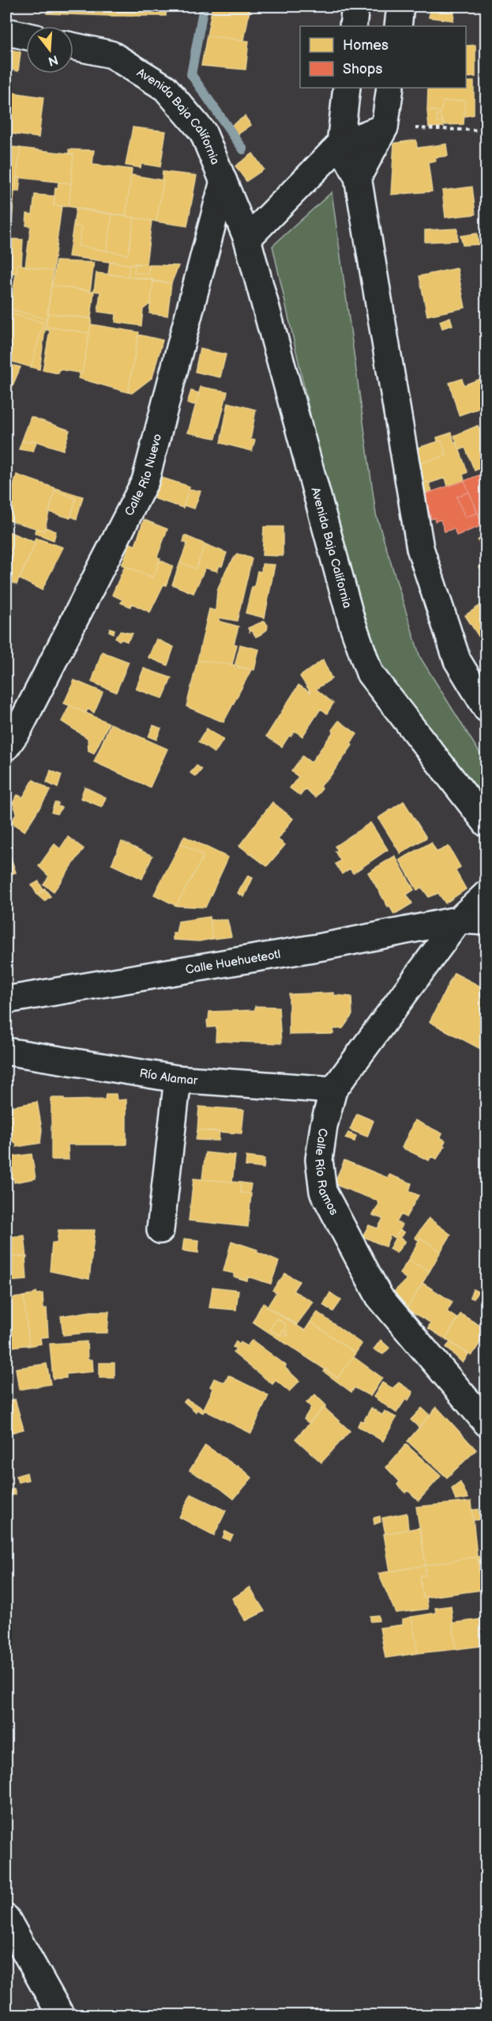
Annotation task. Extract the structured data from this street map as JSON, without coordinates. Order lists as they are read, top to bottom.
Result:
{
  "streets": {
    "street": [
      "Avenida Baja California",
      "Calle Río Nuevo",
      "Calle Huehueteotl",
      "Río Alamar",
      "Calle Río Ramos"
    ]
  },
  "crossings": [
    ["Avenida Baja California", "Calle Río Nuevo"],
    ["Calle Huehueteotl", "Calle Río Ramos"],
    ["Río Alamar", "Calle Río Ramos"]
  ],
  "legend": ["Homes", "Shops"],
  "north": "bottom"
}
